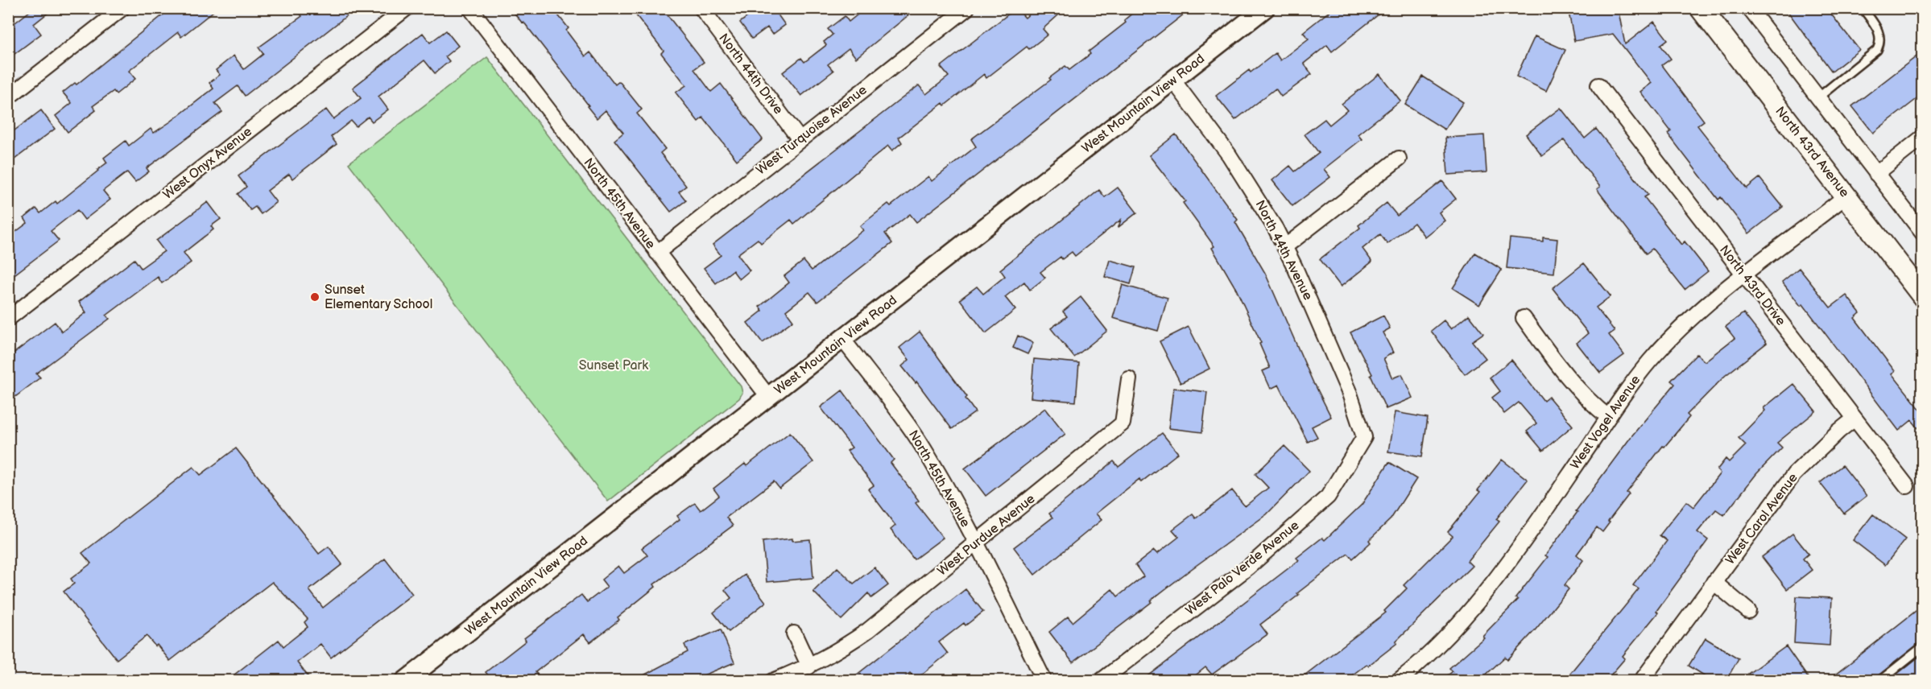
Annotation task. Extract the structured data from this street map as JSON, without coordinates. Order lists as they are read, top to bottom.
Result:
{
  "streets": {
    "main road": ["North 43rd Avenue"],
    "street": [
      "North 44th Drive",
      "West Mountain View Road",
      "West Turquoise Avenue",
      "West Onyx Avenue",
      "North 45th Avenue",
      "North 44th Avenue",
      "North 43rd Drive",
      "West Vogel Avenue",
      "West Carol Avenue",
      "West Purdue Avenue",
      "West Palo Verde Avenue"
    ]
  },
  "crossings": [
    ["North 44th Drive", "West Turquoise Avenue"],
    ["West Mountain View Road", "North 45th Avenue"],
    ["West Mountain View Road", "North 44th Avenue"],
    ["West Turquoise Avenue", "North 45th Avenue"],
    ["North 43rd Avenue", "West Vogel Avenue"],
    ["North 45th Avenue", "West Purdue Avenue"],
    ["North 44th Avenue", "West Palo Verde Avenue"],
    ["North 43rd Drive", "West Vogel Avenue"],
    ["North 43rd Drive", "West Carol Avenue"]
  ],
  "parks": ["Sunset Park"],
  "places": ["Sunset Elementary School"]
}
